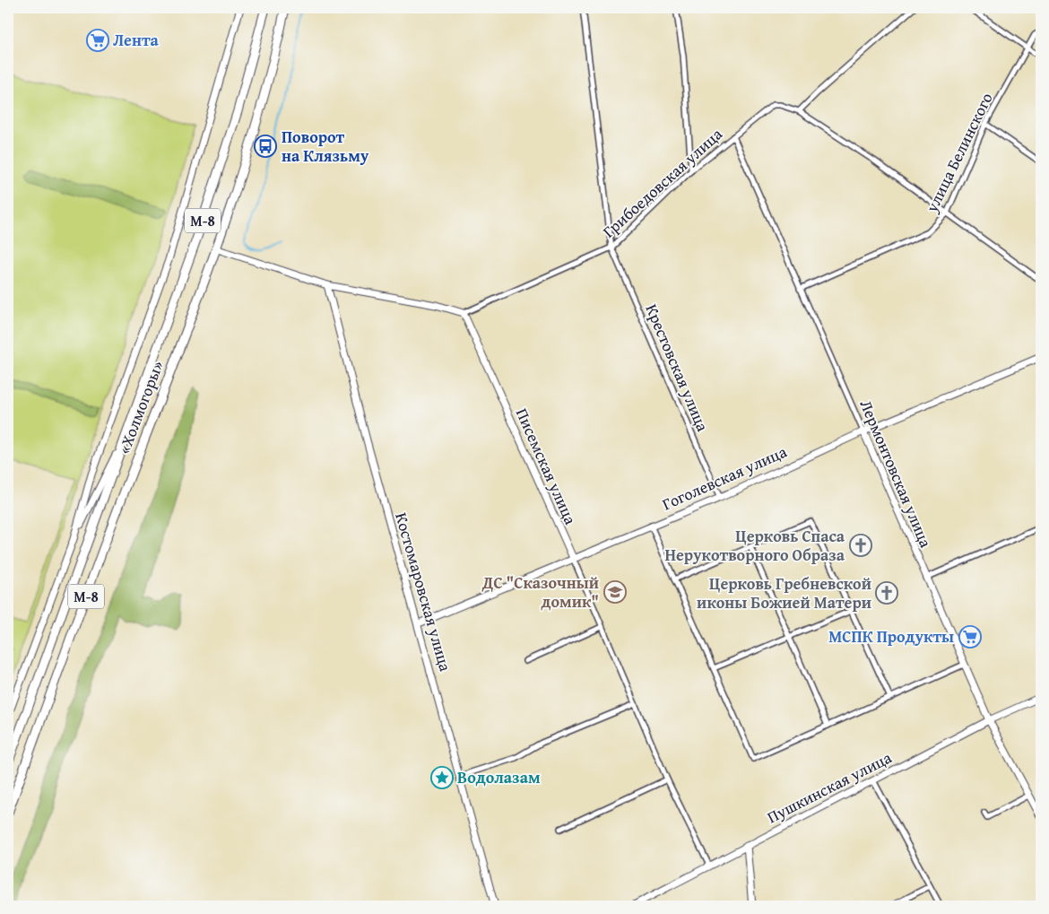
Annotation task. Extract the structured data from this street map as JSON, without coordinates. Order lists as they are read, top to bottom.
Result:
{
  "streets": {
    "highway": ["М-8", "«Холмогоры»"],
    "street": [
      "улица Белинского",
      "Грибоедовская улица",
      "Крестовская улица",
      "Писемская улица",
      "Лермонтовская улица",
      "Гоголевская улица",
      "Костомаровская улица",
      "Пушкинская улица"
    ]
  },
  "crossings": [
    ["улица Белинского", "Лермонтовская улица"],
    ["Грибоедовская улица", "Крестовская улица"],
    ["Грибоедовская улица", "Писемская улица"],
    ["Грибоедовская улица", "Лермонтовская улица"],
    ["Крестовская улица", "Гоголевская улица"],
    ["Писемская улица", "Гоголевская улица"],
    ["Писемская улица", "Пушкинская улица"],
    ["Лермонтовская улица", "Гоголевская улица"],
    ["Лермонтовская улица", "Пушкинская улица"],
    ["Гоголевская улица", "Костомаровская улица"]
  ],
  "places": {
    "supermarket": ["Лента", "МСПК Продукты"],
    "bus stop": ["Поворот на Клязьму"],
    "church": ["Церковь Спаса Нерукотворного Образа", "Церковь Гребневской иконы Божией Матери"],
    "school or university": ["ДС \"Сказочный домик\""],
    "place": ["Водолазам"]
  }
}
